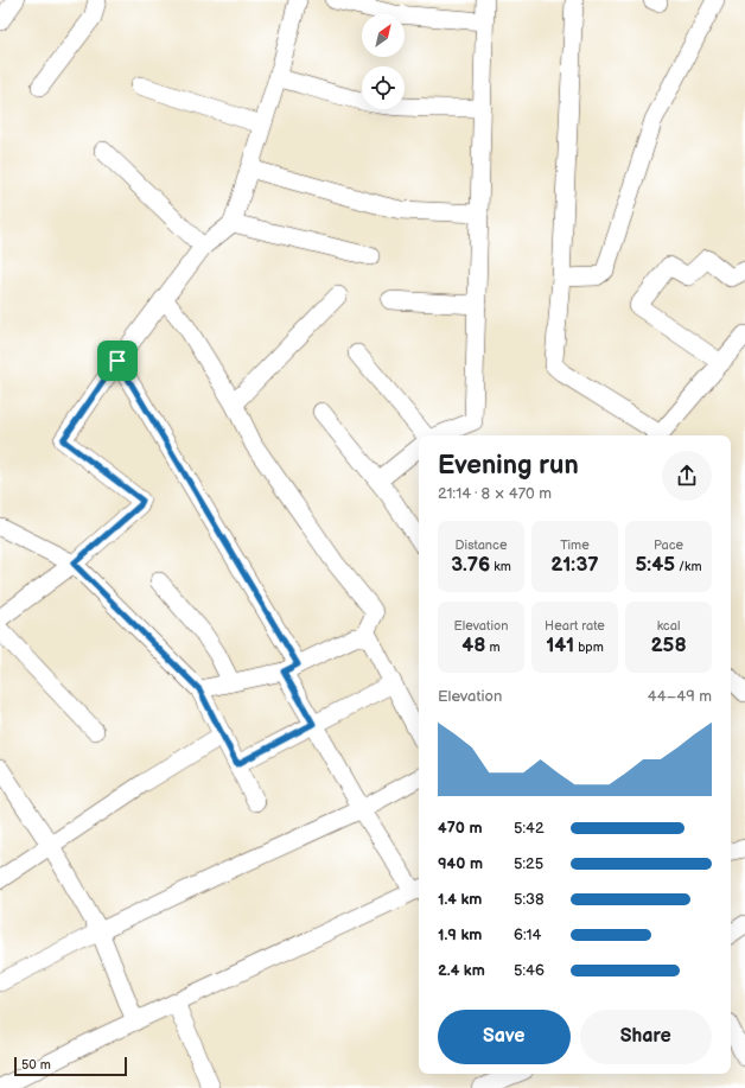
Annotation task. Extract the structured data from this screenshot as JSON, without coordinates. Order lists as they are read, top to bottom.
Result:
{
  "scale_bar": "50 m",
  "north": "top right",
  "page": {
    "heading": ["Evening run", "21:14 · 8 × 470 m"],
    "stats": [
      ["Distance", "3.76 km"],
      ["Time", "21:37"],
      ["Pace", "5:45 /km"],
      ["Elevation", "48 m"],
      ["Heart rate", "141 bpm"],
      ["kcal", "258"]
    ],
    "chart": ["Elevation", "44–49 m"],
    "list": [
      {
        "name": "470 m",
        "note": "5:42"
      },
      {
        "name": "940 m",
        "note": "5:25"
      },
      {
        "name": "1.4 km",
        "note": "5:38"
      },
      {
        "name": "1.9 km",
        "note": "6:14"
      },
      {
        "name": "2.4 km",
        "note": "5:46"
      }
    ],
    "buttons": ["Save", "Share"],
    "scale": "50 m"
  }
}
